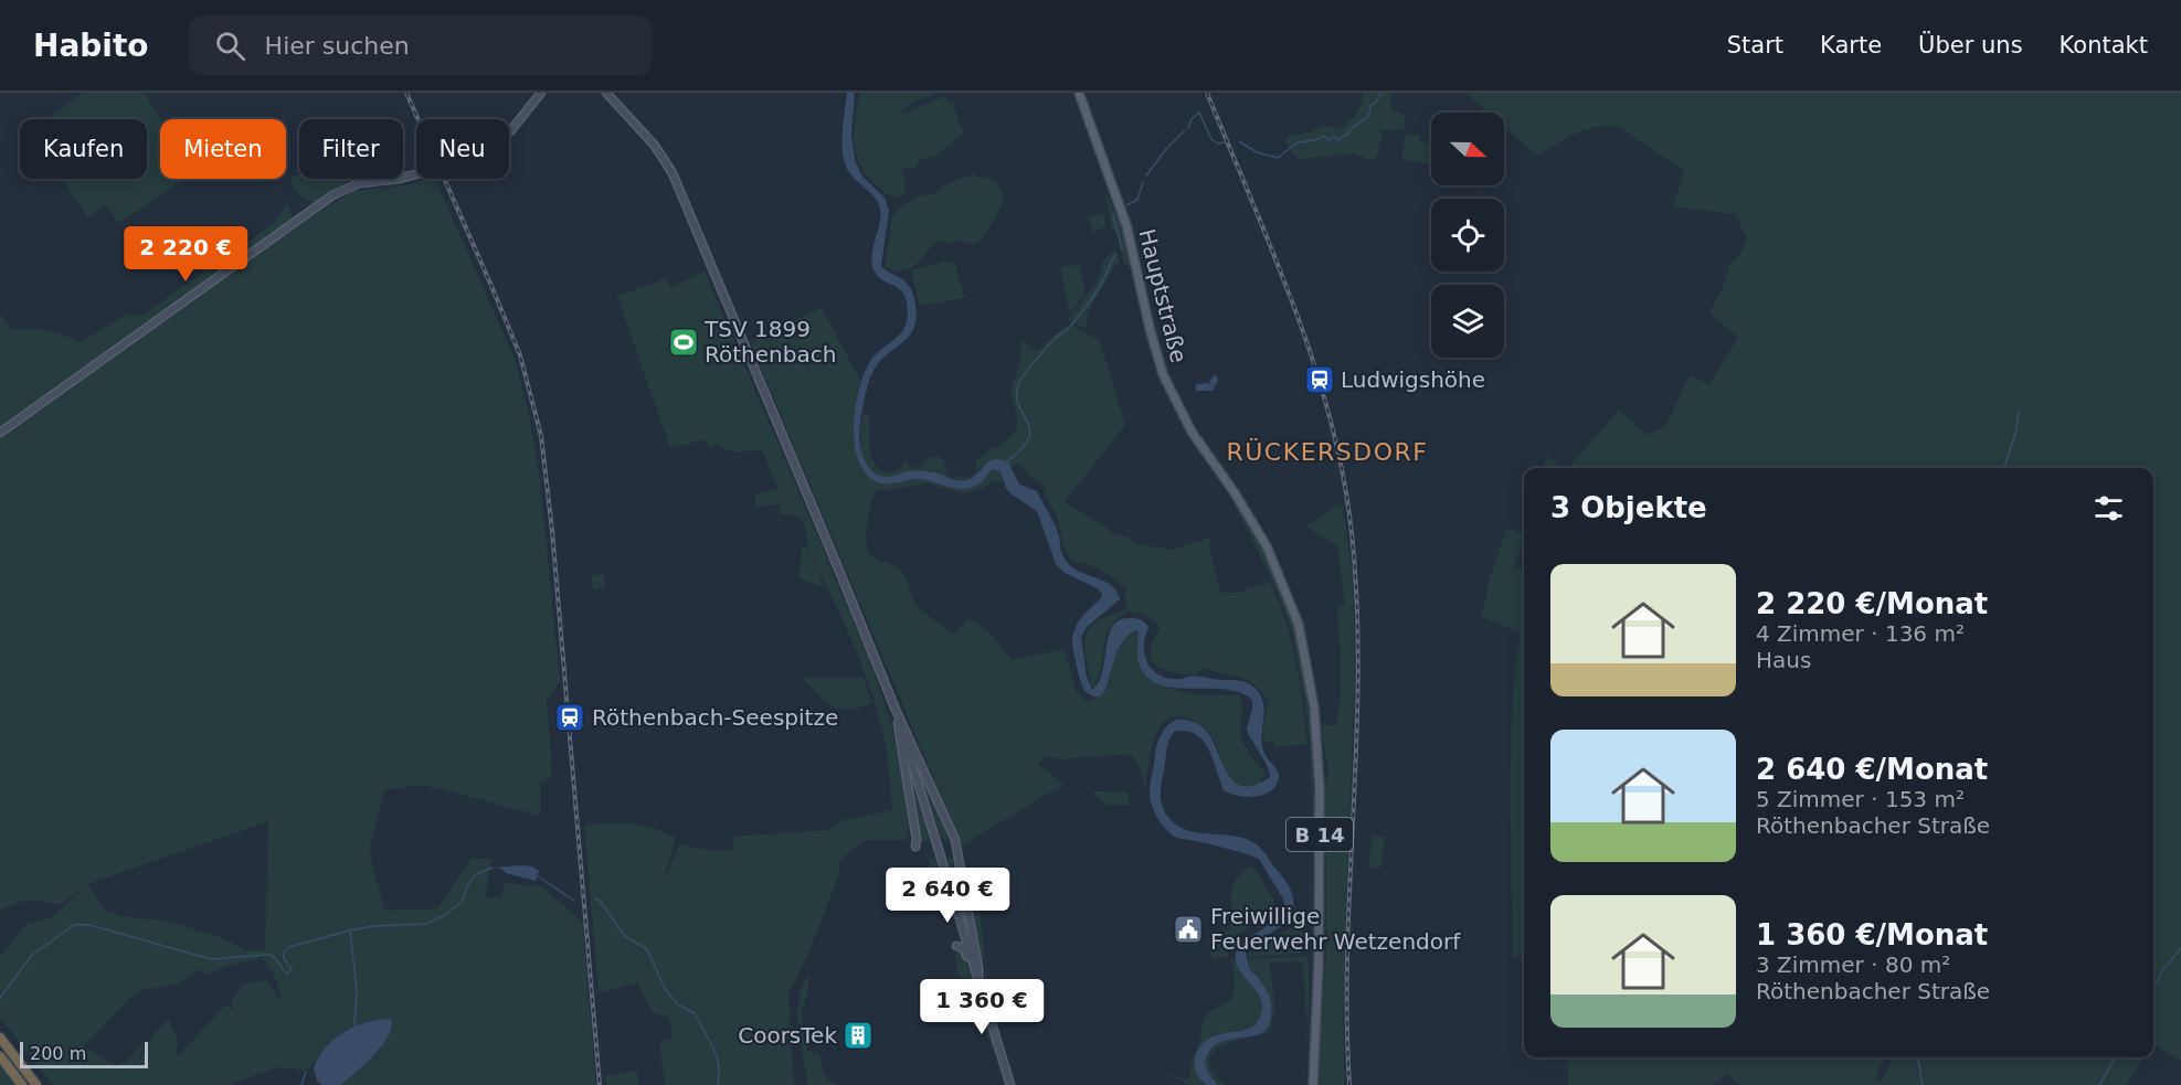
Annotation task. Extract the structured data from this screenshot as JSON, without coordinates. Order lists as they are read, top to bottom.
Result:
{
  "streets": {
    "main road": ["Hauptstraße", "B 14"]
  },
  "districts": ["RÜCKERSDORF"],
  "places": {
    "sports": ["TSV 1899 Röthenbach"],
    "station": ["Ludwigshöhe", "Röthenbach-Seespitze"],
    "public building": ["Freiwillige Feuerwehr Wetzendorf"],
    "building": ["CoorsTek"]
  },
  "scale_bar": "200 m",
  "north": "right",
  "page": {
    "header": "Habito",
    "search": "Hier suchen",
    "nav": [
      "Start",
      "Karte",
      "Über uns",
      "Kontakt"
    ],
    "chip": [
      "Kaufen",
      "Mieten",
      "Filter",
      "Neu"
    ],
    "price": ["2 220 €", "2 640 €", "1 360 €"],
    "heading": "3 Objekte",
    "list": [
      {
        "name": "2 220 €/Monat",
        "note": "4 Zimmer · 136 m² · Haus"
      },
      {
        "name": "2 640 €/Monat",
        "note": "5 Zimmer · 153 m² · Röthenbacher Straße"
      },
      {
        "name": "1 360 €/Monat",
        "note": "3 Zimmer · 80 m² · Röthenbacher Straße"
      }
    ],
    "scale": "200 m"
  }
}
